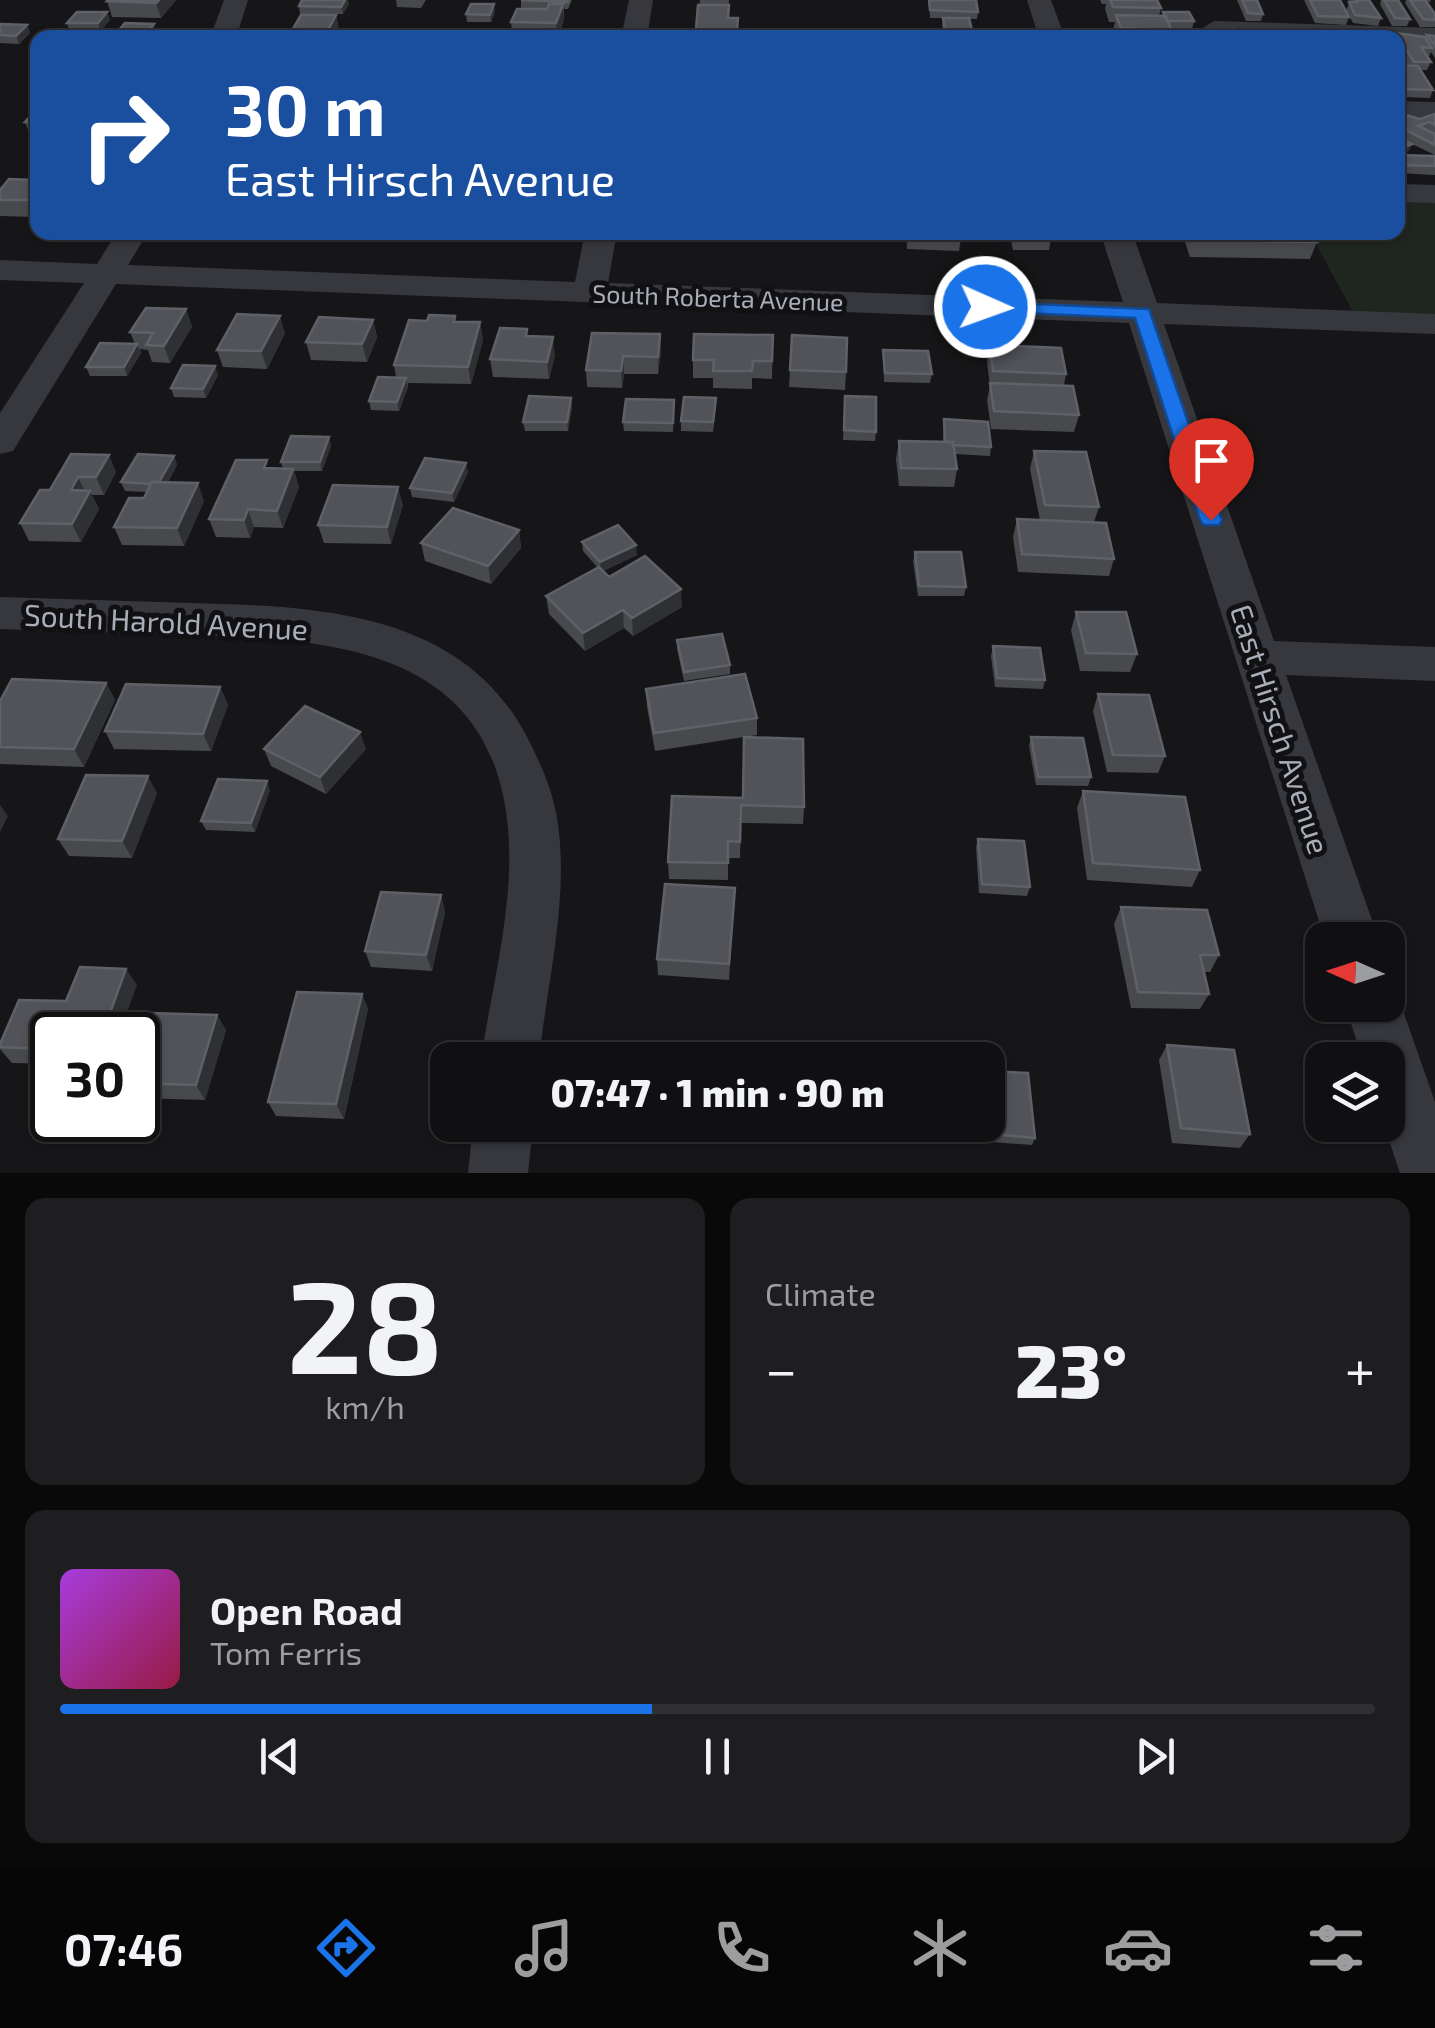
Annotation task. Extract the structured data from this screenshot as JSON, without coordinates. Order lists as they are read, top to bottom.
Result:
{
  "streets": {
    "street": ["South Roberta Avenue", "South Harold Avenue", "East Hirsch Avenue"]
  },
  "crossings": [
    ["South Roberta Avenue", "East Hirsch Avenue"]
  ],
  "north": "left",
  "page": {
    "turn": ["30 m", "East Hirsch Avenue"],
    "limit": "30",
    "trip": "07:47 · 1 min · 90 m",
    "tile": [
      ["28", "km/h"],
      "Climate"
    ],
    "heat": ["−", "23°", "+"],
    "song": ["Open Road", "Tom Ferris"],
    "tabs": "07:46"
  }
}
